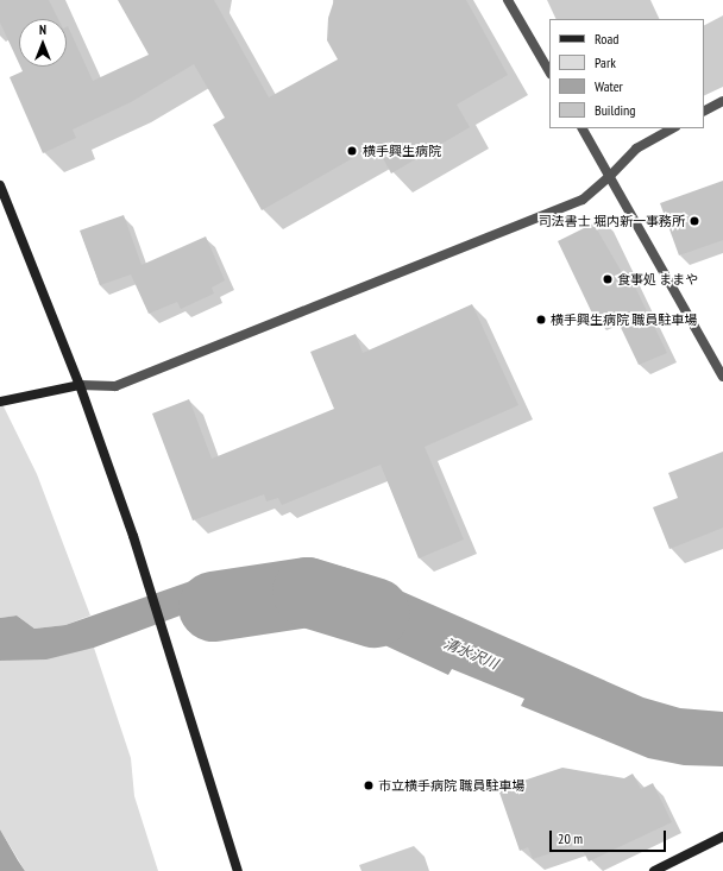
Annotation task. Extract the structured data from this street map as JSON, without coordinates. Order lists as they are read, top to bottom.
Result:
{
  "water": ["清水沢川"],
  "places": [
    "横手興生病院",
    "司法書士 堀内新一事務所",
    "食事処 ままや",
    "横手興生病院 職員駐車場",
    "市立横手病院 職員駐車場"
  ],
  "legend": [
    "Road",
    "Park",
    "Water",
    "Building"
  ],
  "scale_bar": "20 m",
  "north": "top"
}
